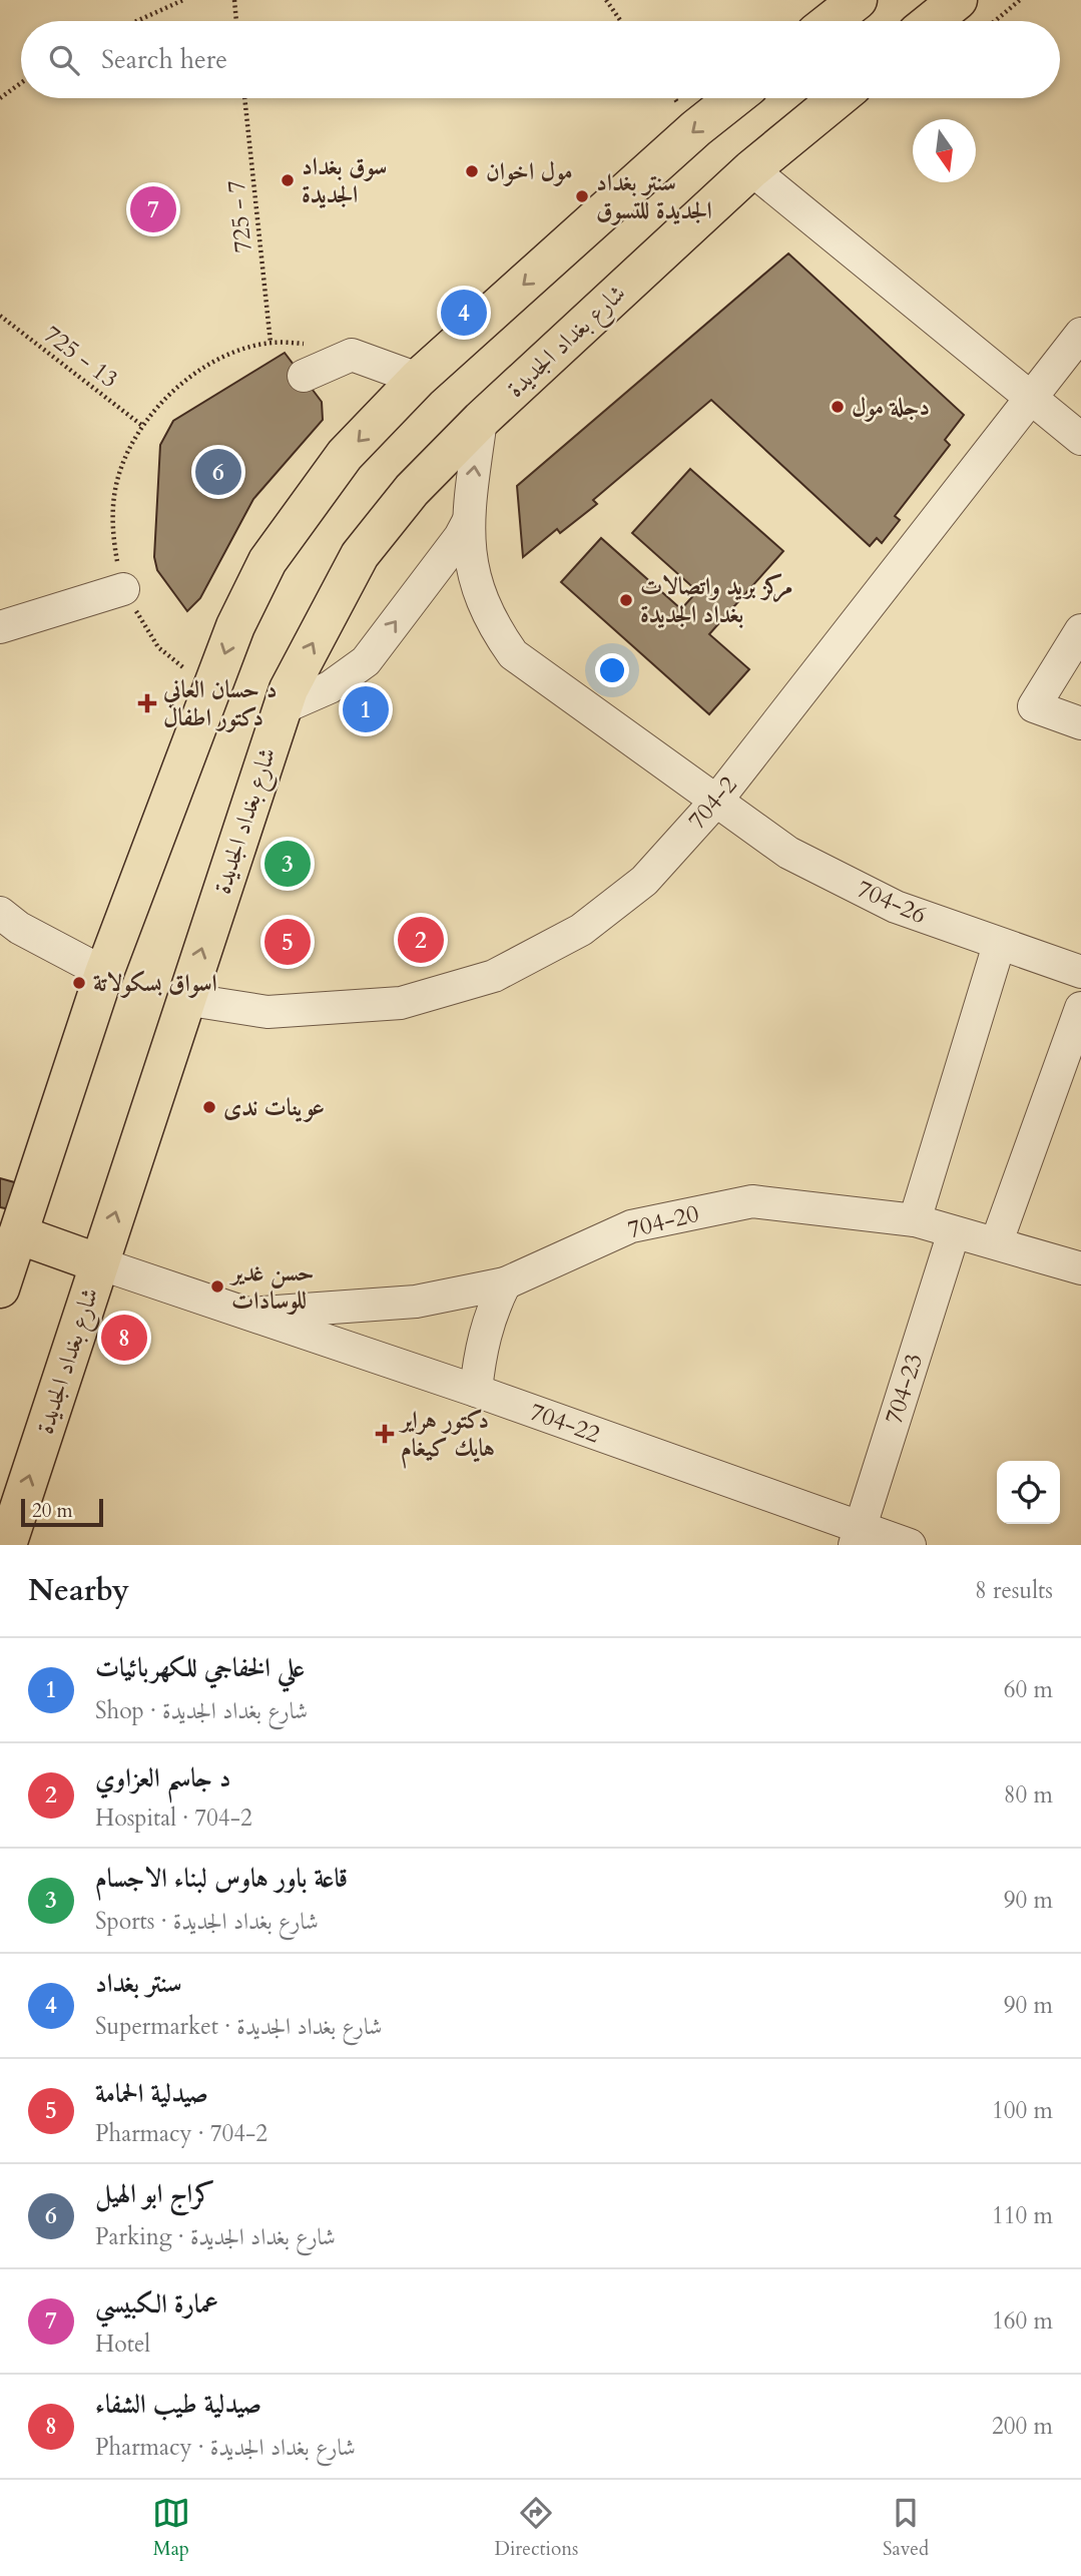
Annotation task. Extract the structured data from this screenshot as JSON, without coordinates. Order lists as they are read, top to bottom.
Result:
{
  "streets": {
    "main road": ["شارع بغداد الجديدة"],
    "street": [
      "704-2",
      "704-26",
      "704-20",
      "704-23",
      "704-22"
    ],
    "path": ["725 - 7", "725 - 13"]
  },
  "crossings": [
    ["شارع بغداد الجديدة", "704-2"],
    ["شارع بغداد الجديدة", "704-22"],
    ["704-2", "704-26"],
    ["704-20", "704-23"],
    ["704-20", "704-22"],
    ["704-23", "704-22"]
  ],
  "places": {
    "other": [
      "مول اخوان",
      "سوق بغداد الجديدة",
      "سنتر بغداد الجديدة للتسوق",
      "دجلة مول",
      "مركز بريد واتصالات بغداد الجديدة",
      "اسواق بسكولاتة",
      "عوينات ندى",
      "حسن غدير للوسادات"
    ],
    "health": ["د حسان العاني دكتور اطفال", "دكتور هراير هايك كيغام"]
  },
  "scale_bar": "20 m",
  "north": "bottom",
  "page": {
    "search": "Search here",
    "pins": [
      "7",
      "4",
      "6",
      "1",
      "3",
      "2",
      "5",
      "8"
    ],
    "scale": "20 m",
    "heading": ["Nearby", "8 results"],
    "list": [
      {
        "mark": "1",
        "name": "علي الخفاجي للكهربائيات",
        "note": "Shop · شارع بغداد الجديدة",
        "value": "60 m"
      },
      {
        "mark": "2",
        "name": "د جاسم العزاوي",
        "note": "Hospital · 704-2",
        "value": "80 m"
      },
      {
        "mark": "3",
        "name": "قاعة باور هاوس لبناء الاجسام",
        "note": "Sports · شارع بغداد الجديدة",
        "value": "90 m"
      },
      {
        "mark": "4",
        "name": "سنتر بغداد",
        "note": "Supermarket · شارع بغداد الجديدة",
        "value": "90 m"
      },
      {
        "mark": "5",
        "name": "صيدلية الحمامة",
        "note": "Pharmacy · 704-2",
        "value": "100 m"
      },
      {
        "mark": "6",
        "name": "كراج ابو الهيل",
        "note": "Parking · شارع بغداد الجديدة",
        "value": "110 m"
      },
      {
        "mark": "7",
        "name": "عمارة الكبيسي",
        "note": "Hotel",
        "value": "160 m"
      },
      {
        "mark": "8",
        "name": "صيدلية طيب الشفاء",
        "note": "Pharmacy · شارع بغداد الجديدة",
        "value": "200 m"
      }
    ],
    "nav": ["Map", "Directions", "Saved"]
  }
}
